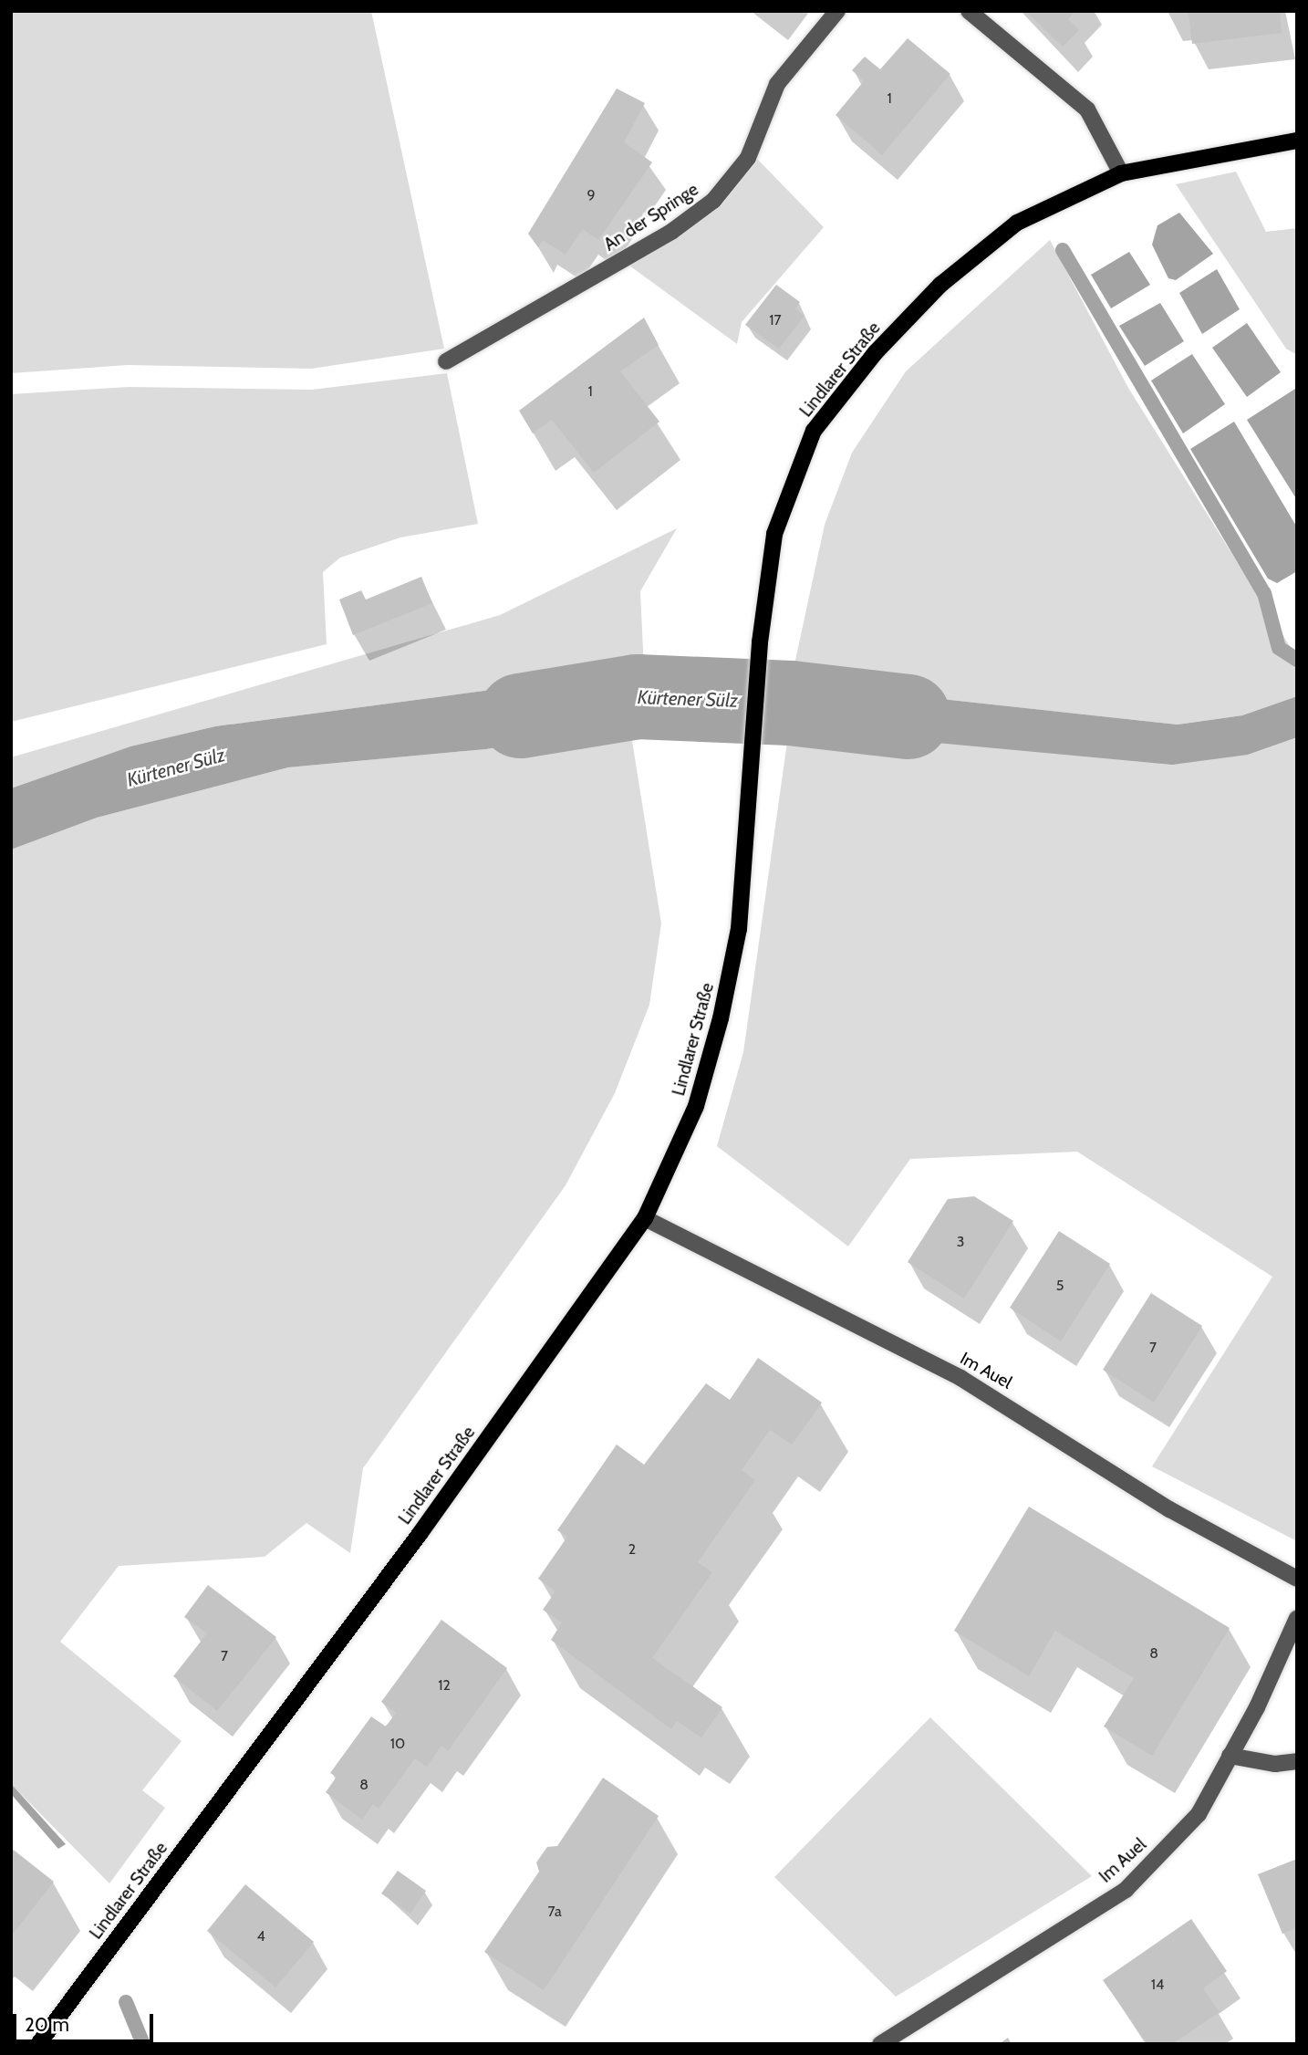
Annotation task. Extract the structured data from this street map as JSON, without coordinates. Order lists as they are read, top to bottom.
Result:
{
  "streets": {
    "main road": ["Lindlarer Straße"],
    "street": ["An der Springe", "Im Auel"]
  },
  "crossings": [
    ["Lindlarer Straße", "Im Auel"]
  ],
  "water": ["Kürtener Sülz"],
  "house_numbers": [
    "1",
    "9",
    "17",
    "1",
    "3",
    "5",
    "7",
    "2",
    "8",
    "7",
    "12",
    "10",
    "8",
    "7a",
    "4",
    "14"
  ],
  "scale_bar": "20 m"
}
